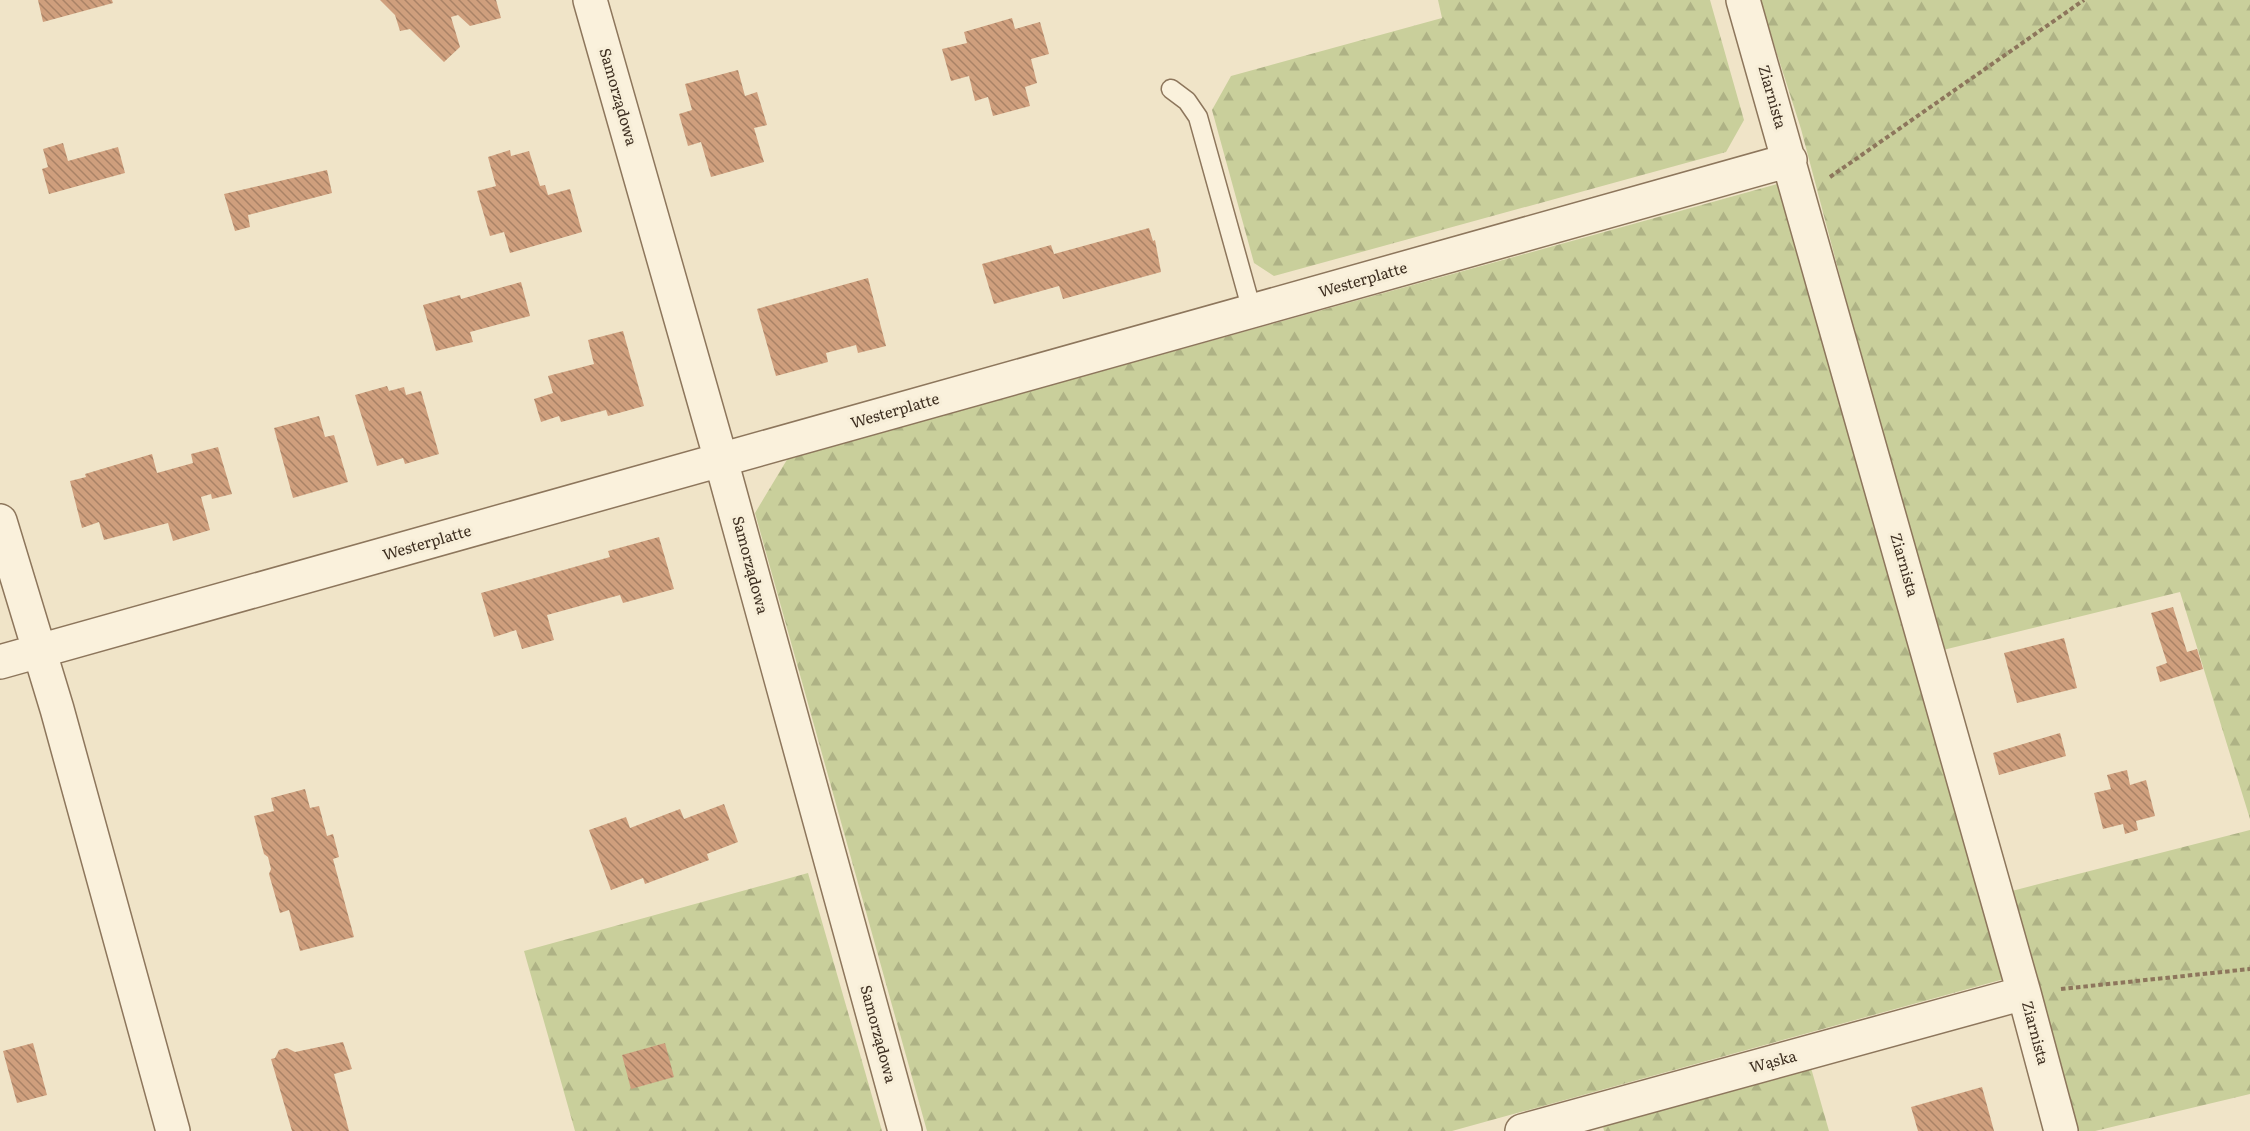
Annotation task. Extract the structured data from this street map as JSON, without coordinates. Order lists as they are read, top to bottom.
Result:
{
  "streets": {
    "street": [
      "Samorządowa",
      "Ziarnista",
      "Westerplatte",
      "Wąska"
    ]
  },
  "crossings": [
    ["Samorządowa", "Westerplatte"],
    ["Ziarnista", "Westerplatte"],
    ["Ziarnista", "Wąska"]
  ]
}
